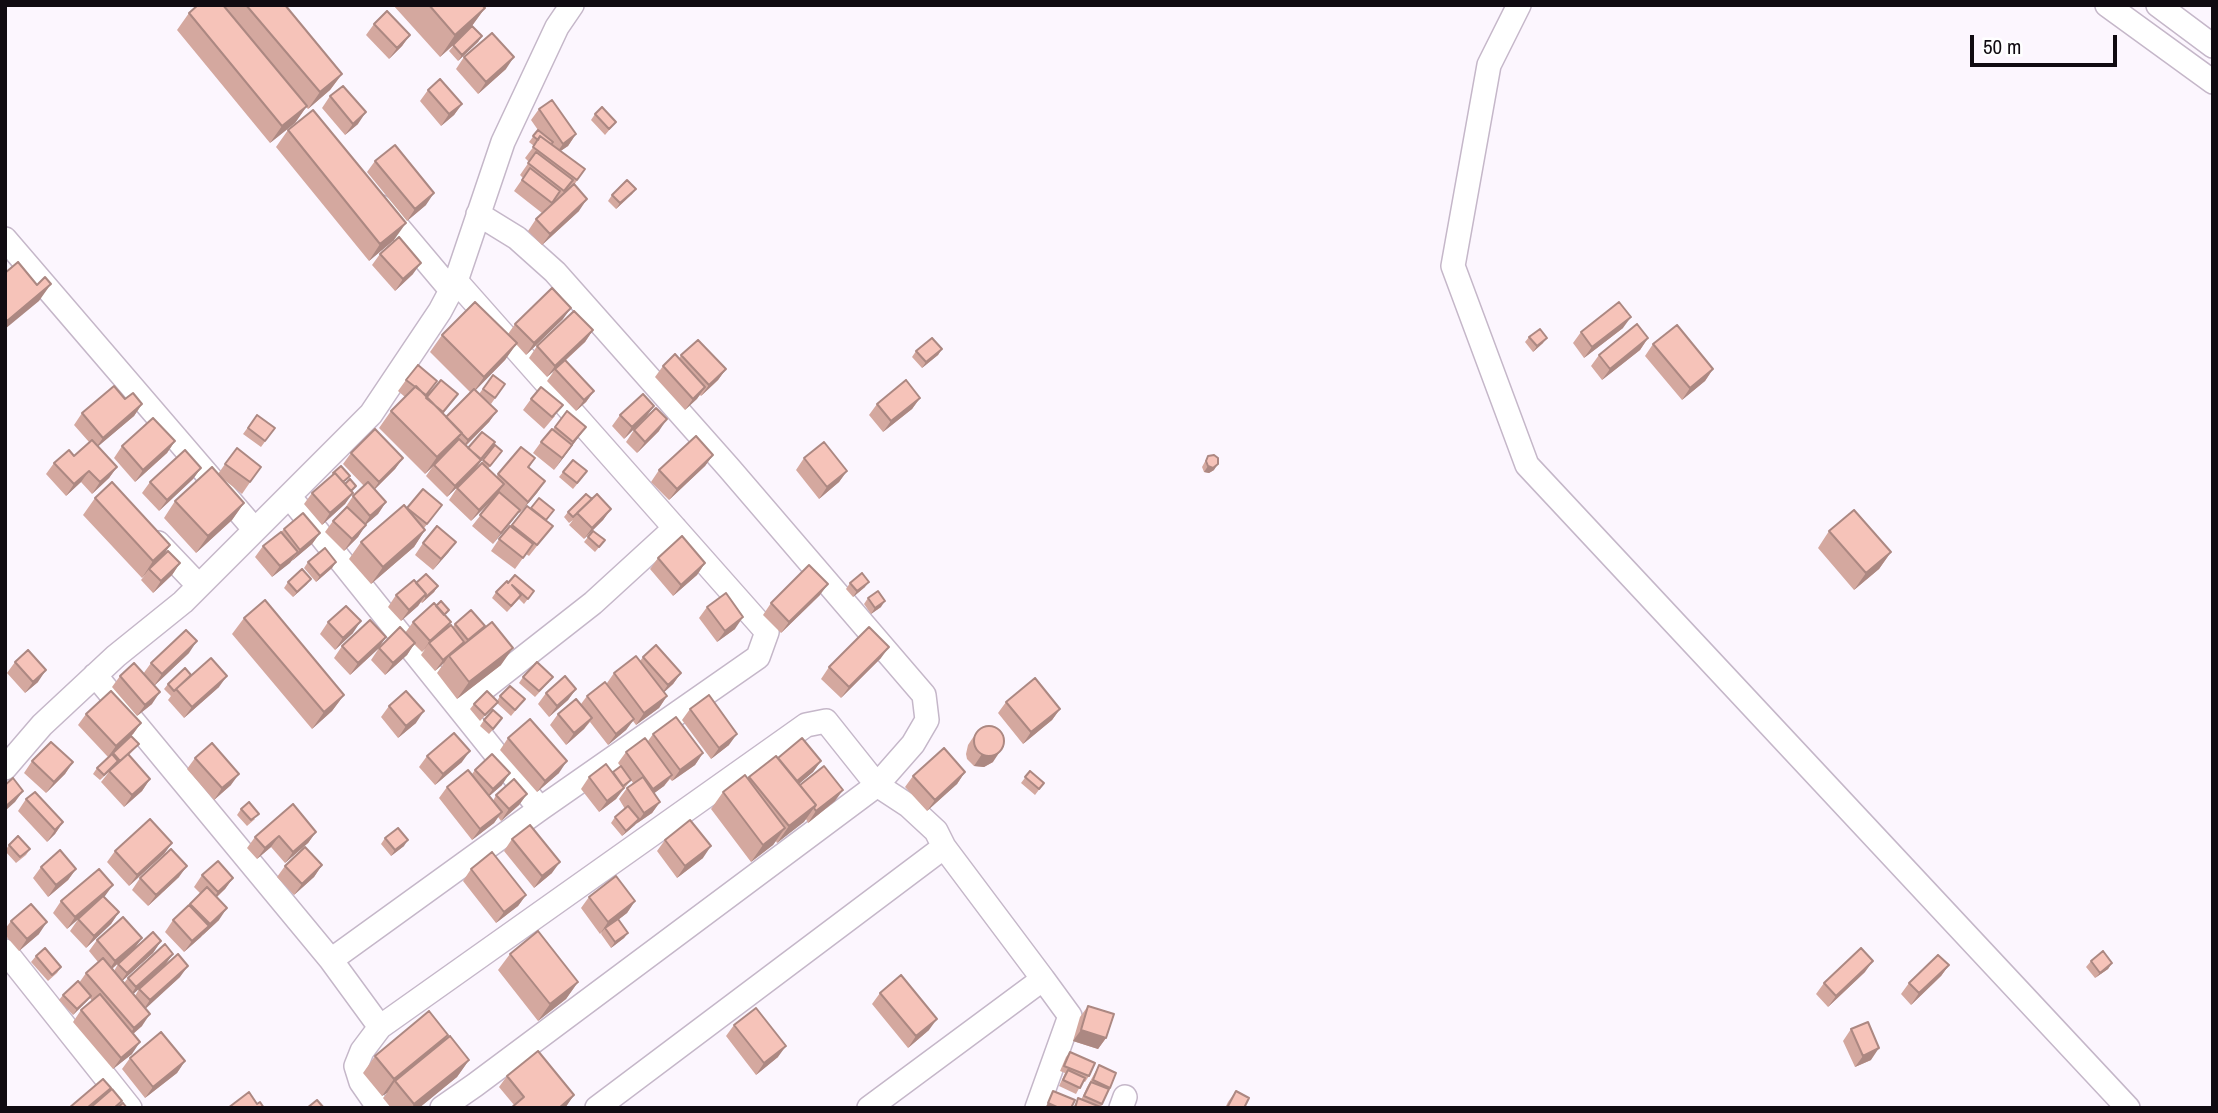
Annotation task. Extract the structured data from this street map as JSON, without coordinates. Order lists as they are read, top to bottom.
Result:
{
  "scale_bar": "50 m"
}
